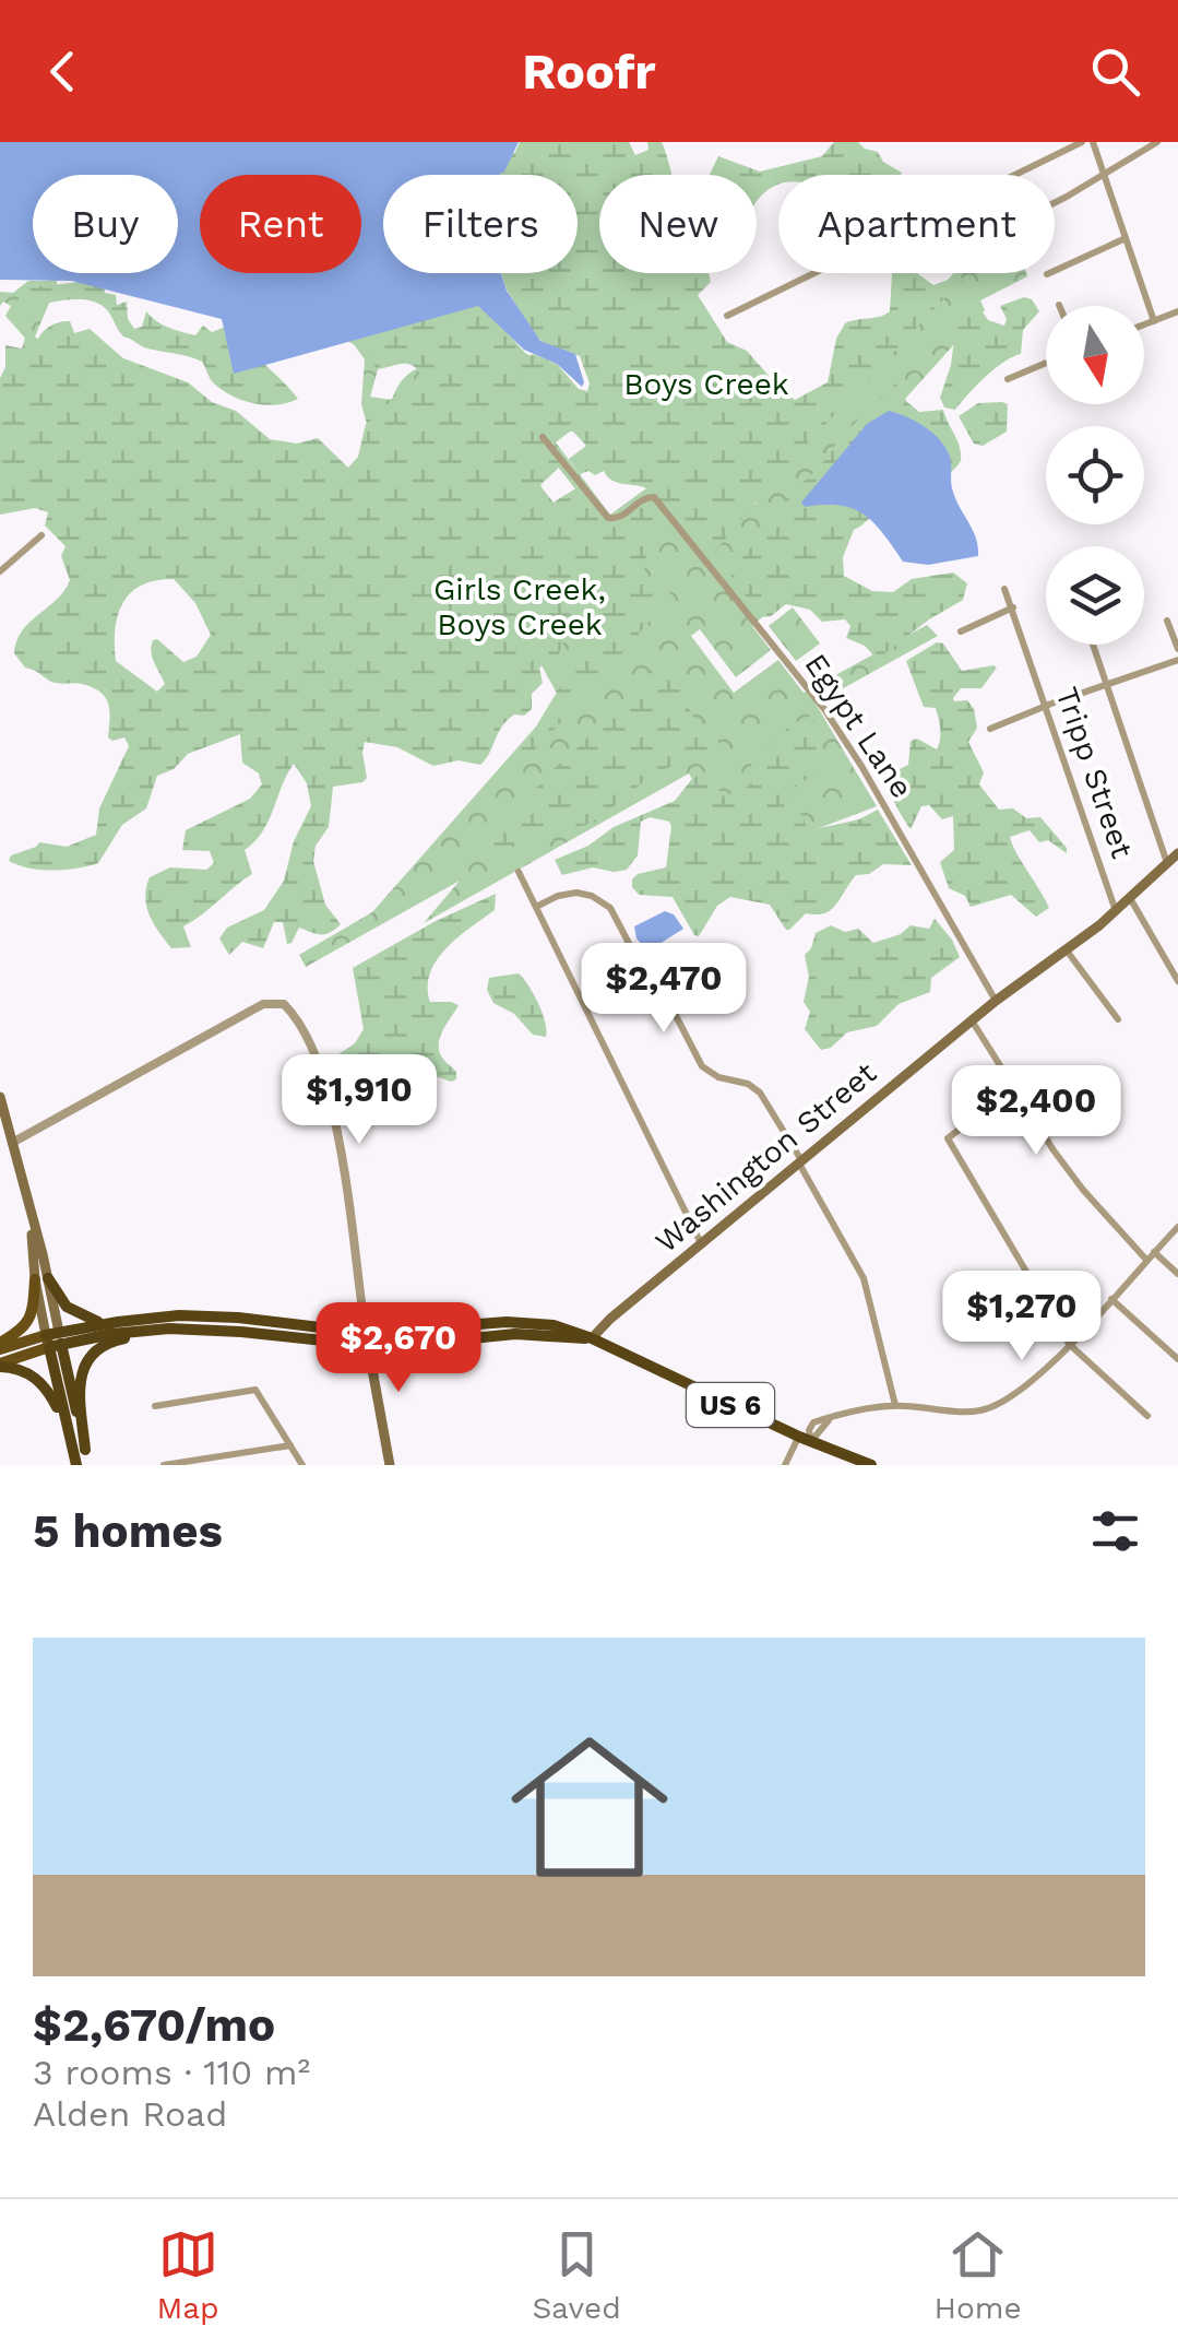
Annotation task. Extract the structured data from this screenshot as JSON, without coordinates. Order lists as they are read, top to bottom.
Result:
{
  "streets": {
    "highway": ["US 6"],
    "main road": ["Washington Street"],
    "street": ["Egypt Lane", "Tripp Street"]
  },
  "crossings": [
    ["Egypt Lane", "Washington Street"],
    ["Tripp Street", "Washington Street"],
    ["Washington Street", "US 6"]
  ],
  "parks": ["Boys Creek", "Girls Creek, Boys Creek"],
  "north": "bottom",
  "page": {
    "header": "Roofr",
    "chip": [
      "Buy",
      "Rent",
      "Filters",
      "New",
      "Apartment"
    ],
    "price": [
      "$2,470",
      "$1,910",
      "$2,400",
      "$1,270",
      "$2,670"
    ],
    "heading": "5 homes",
    "list": [
      {
        "name": "$2,670/mo",
        "note": "3 rooms · 110 m² · Alden Road"
      }
    ],
    "tabs": ["Map", "Saved", "Home"]
  }
}
